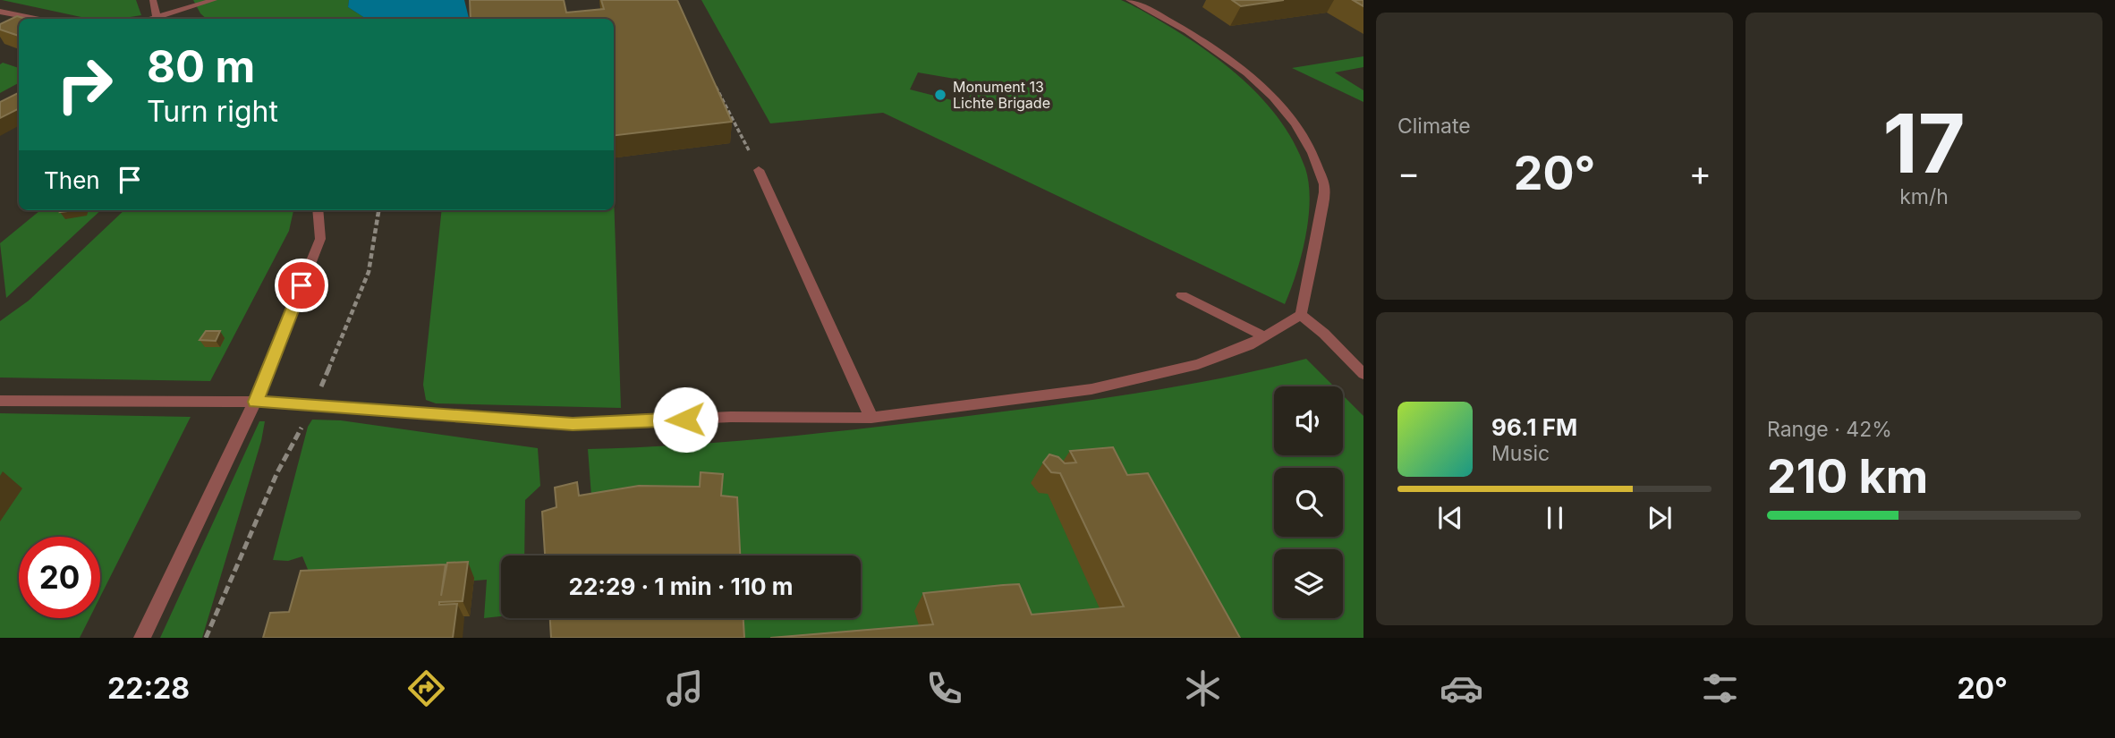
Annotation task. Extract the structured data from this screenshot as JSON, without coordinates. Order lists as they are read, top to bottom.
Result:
{
  "places": ["Monument 13 Lichte Brigade"],
  "page": {
    "tile": [
      "Climate",
      ["17", "km/h"],
      ["Range · 42%", "210 km"]
    ],
    "turn": ["80 m", "Turn right"],
    "heat": ["−", "20°", "+"],
    "then": "Then",
    "song": ["96.1 FM", "Music"],
    "limit": "20",
    "trip": "22:29 · 1 min · 110 m",
    "tabs": ["22:28", "20°"]
  }
}
